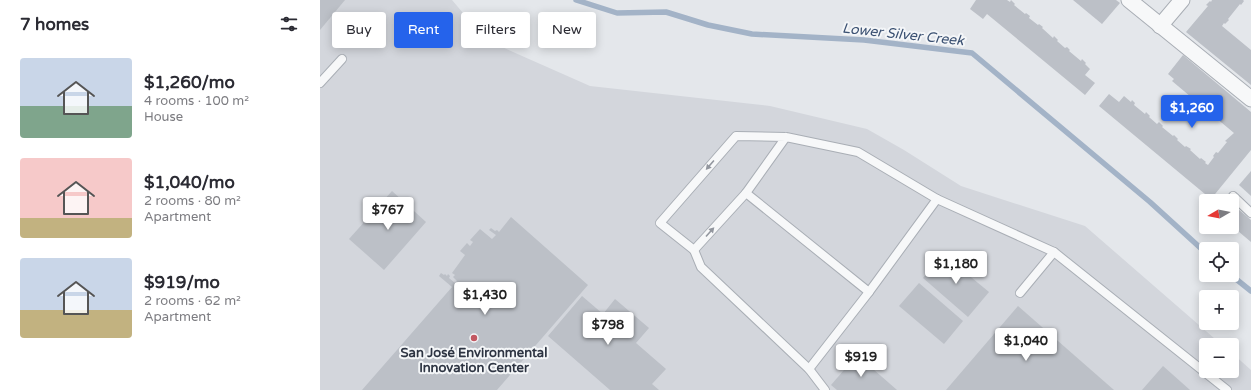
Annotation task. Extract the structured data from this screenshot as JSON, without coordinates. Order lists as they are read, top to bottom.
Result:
{
  "water": ["Lower Silver Creek"],
  "places": ["San José Environmental Innovation Center"],
  "north": "left",
  "page": {
    "heading": "7 homes",
    "chip": [
      "Buy",
      "Rent",
      "Filters",
      "New"
    ],
    "list": [
      {
        "name": "$1,260/mo",
        "note": "4 rooms · 100 m² · House"
      },
      {
        "name": "$1,040/mo",
        "note": "2 rooms · 80 m² · Apartment"
      },
      {
        "name": "$919/mo",
        "note": "2 rooms · 62 m² · Apartment"
      }
    ],
    "price": [
      "$1,260",
      "$767",
      "$1,180",
      "$1,430",
      "$798",
      "$1,040",
      "$919"
    ],
    "map_buttons": ["+", "−"]
  }
}
